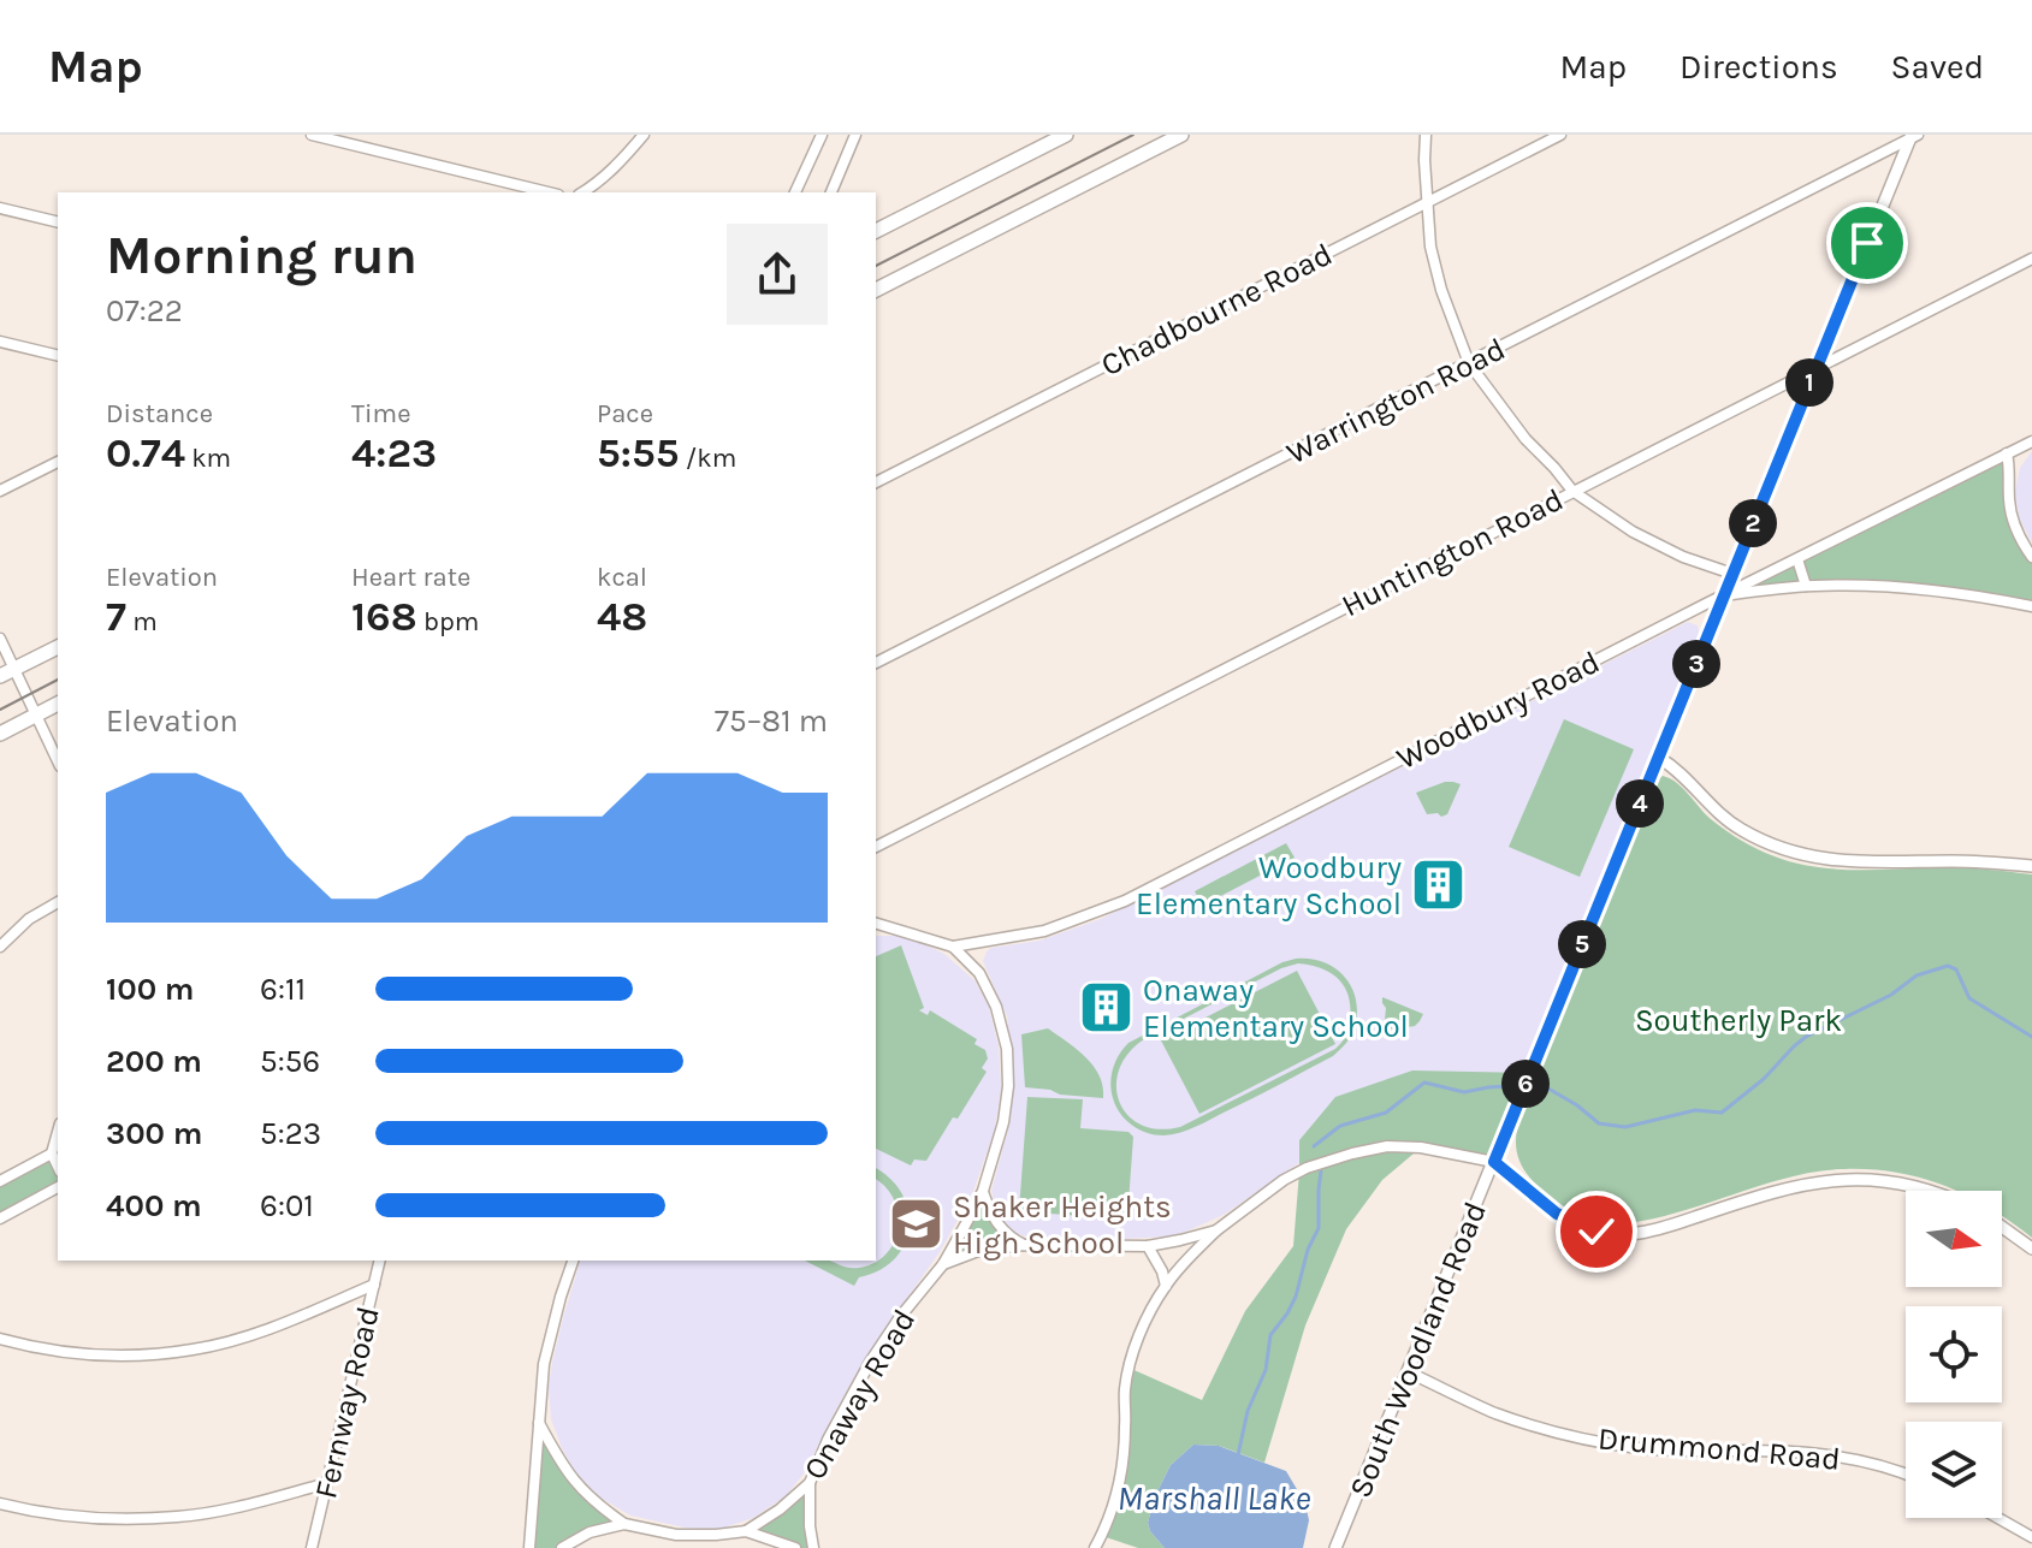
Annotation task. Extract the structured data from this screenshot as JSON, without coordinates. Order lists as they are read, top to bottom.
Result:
{
  "streets": {
    "street": [
      "Chadbourne Road",
      "Warrington Road",
      "Huntington Road",
      "Woodbury Road",
      "South Woodland Road",
      "Onaway Road",
      "Fernway Road",
      "Drummond Road"
    ]
  },
  "crossings": [
    ["Warrington Road", "South Woodland Road"],
    ["Huntington Road", "South Woodland Road"],
    ["Woodbury Road", "South Woodland Road"],
    ["Woodbury Road", "Onaway Road"],
    ["South Woodland Road", "Drummond Road"]
  ],
  "water": ["Marshall Lake"],
  "parks": ["Southerly Park"],
  "places": {
    "building": ["Woodbury Elementary School", "Onaway Elementary School"],
    "school or university": ["Shaker Heights High School"]
  },
  "north": "right",
  "page": {
    "header": "Map",
    "nav": ["Map", "Directions", "Saved"],
    "heading": ["Morning run", "07:22"],
    "stats": [
      ["Distance", "0.74 km"],
      ["Time", "4:23"],
      ["Pace", "5:55 /km"],
      ["Elevation", "7 m"],
      ["Heart rate", "168 bpm"],
      ["kcal", "48"]
    ],
    "pins": [
      "1",
      "2",
      "3",
      "4",
      "5",
      "6"
    ],
    "chart": ["Elevation", "75–81 m"],
    "list": [
      {
        "name": "100 m",
        "note": "6:11"
      },
      {
        "name": "200 m",
        "note": "5:56"
      },
      {
        "name": "300 m",
        "note": "5:23"
      },
      {
        "name": "400 m",
        "note": "6:01"
      }
    ]
  }
}
